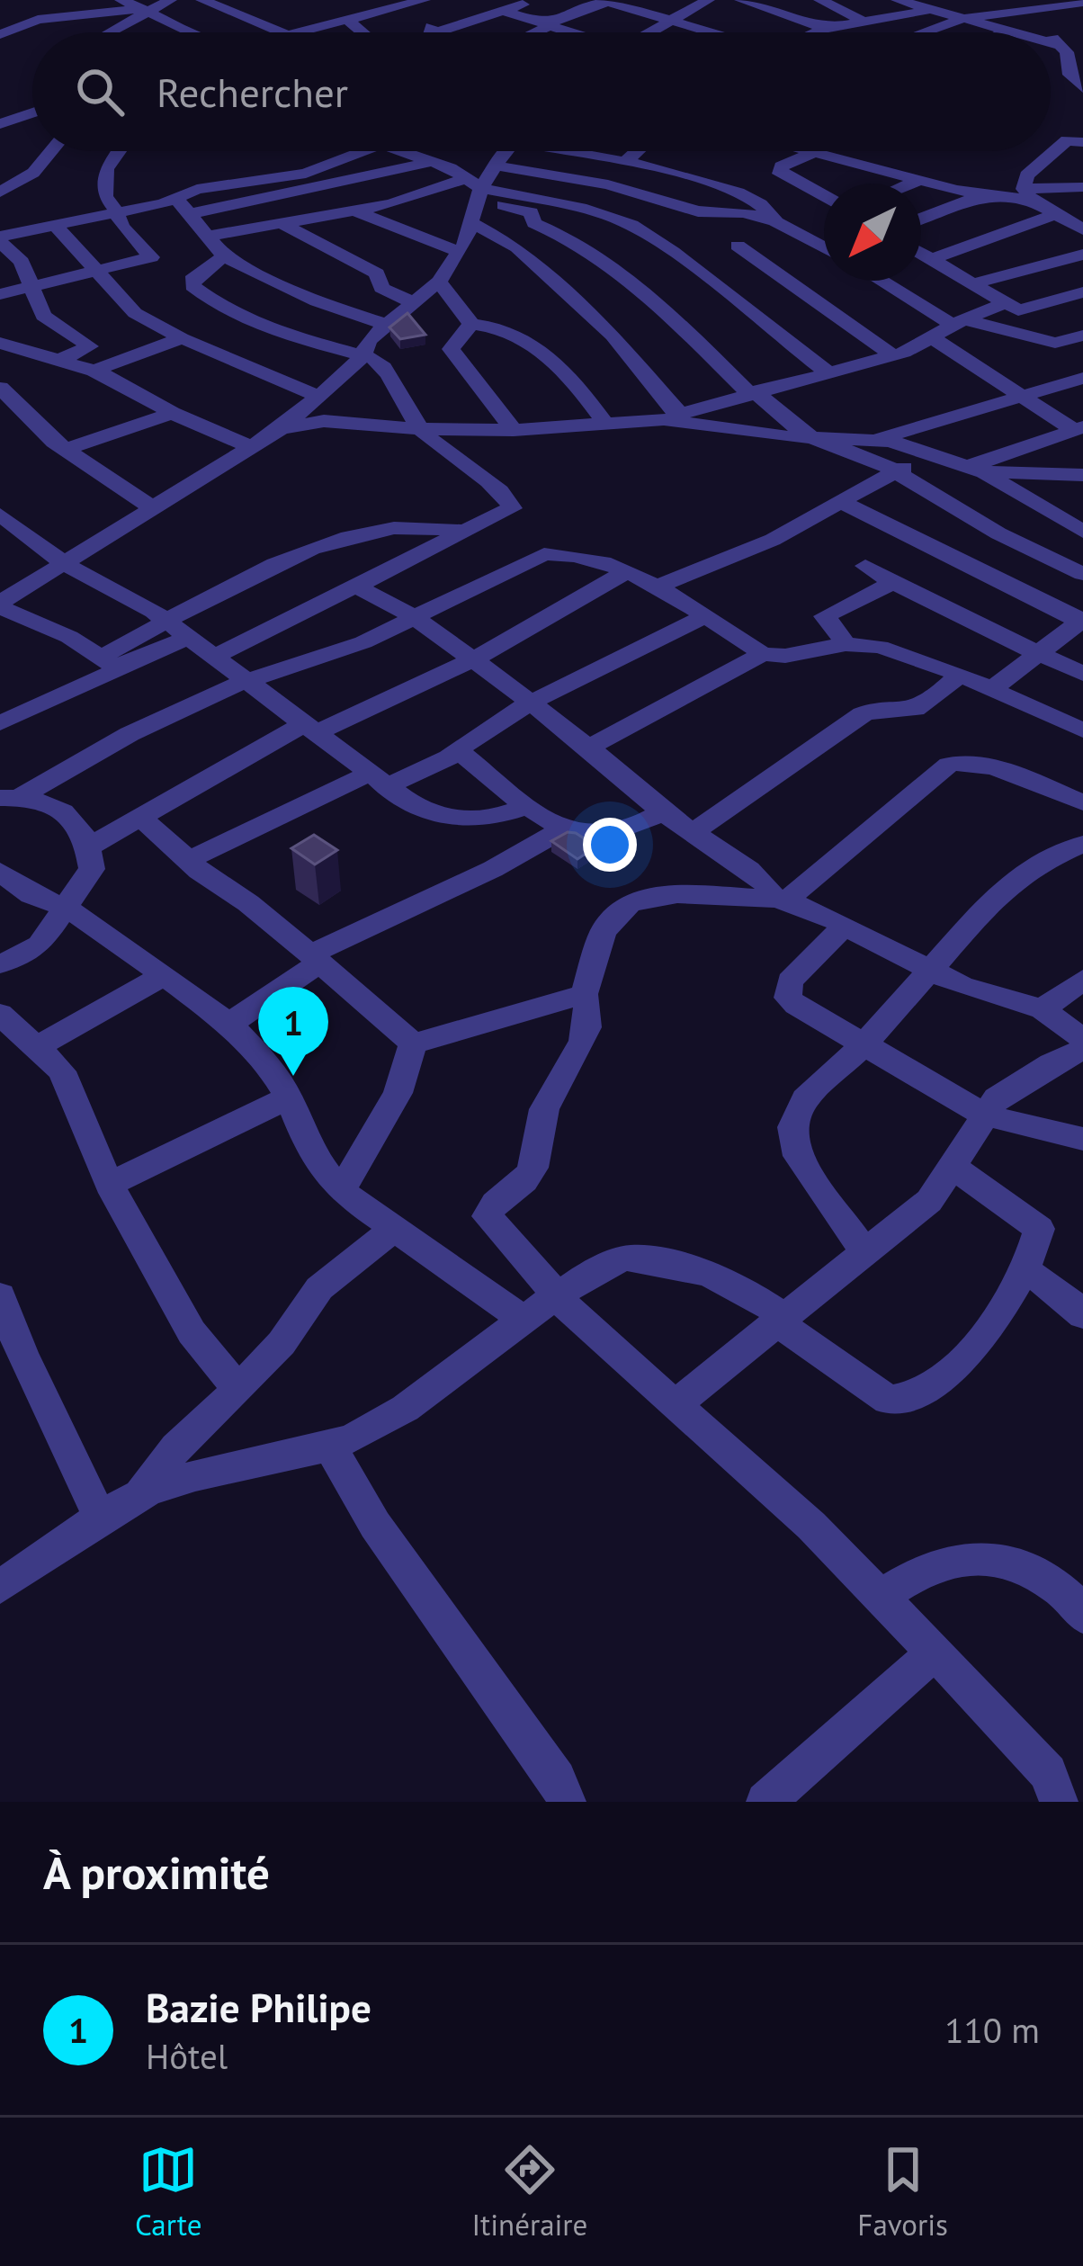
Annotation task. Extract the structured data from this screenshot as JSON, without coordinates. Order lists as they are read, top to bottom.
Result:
{
  "north": "bottom left",
  "page": {
    "search": "Rechercher",
    "pins": "1",
    "heading": "À proximité",
    "list": [
      {
        "mark": "1",
        "name": "Bazie Philipe",
        "note": "Hôtel",
        "value": "110 m"
      }
    ],
    "nav": ["Carte", "Itinéraire", "Favoris"]
  }
}
